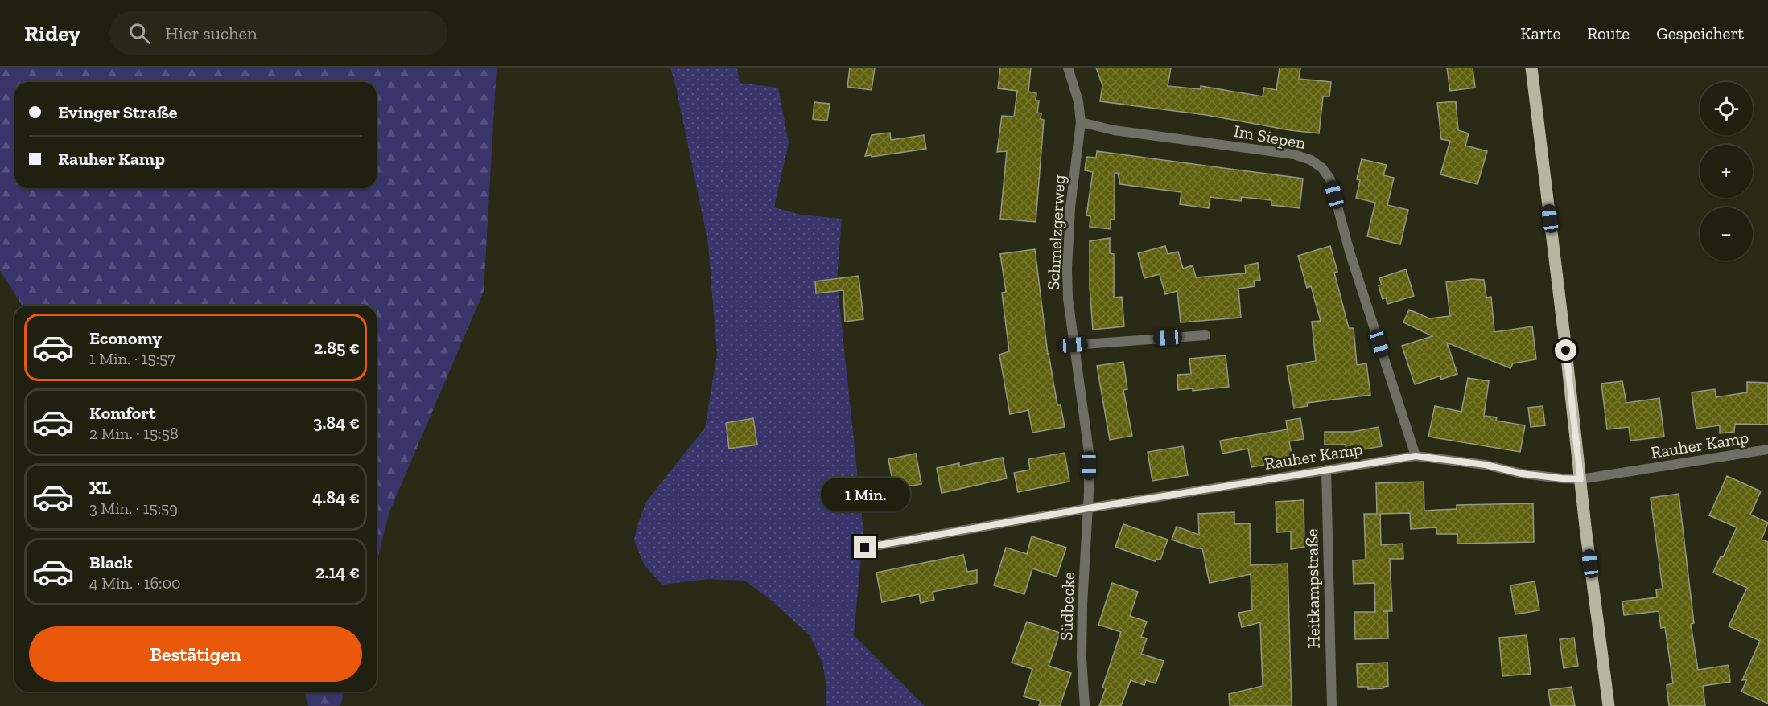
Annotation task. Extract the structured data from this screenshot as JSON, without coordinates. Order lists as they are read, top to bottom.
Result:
{
  "streets": {
    "street": [
      "Im Siepen",
      "Schmelzgerweg",
      "Rauher Kamp",
      "Heitkampstraße",
      "Südbecke"
    ]
  },
  "crossings": [
    ["Im Siepen", "Schmelzgerweg"],
    ["Im Siepen", "Rauher Kamp"],
    ["Schmelzgerweg", "Rauher Kamp"],
    ["Schmelzgerweg", "Südbecke"],
    ["Rauher Kamp", "Heitkampstraße"],
    ["Rauher Kamp", "Südbecke"]
  ],
  "page": {
    "header": "Ridey",
    "search": "Hier suchen",
    "nav": ["Karte", "Route", "Gespeichert"],
    "map_buttons": ["+", "−"],
    "banner": ["Evinger Straße", "Rauher Kamp"],
    "list": [
      {
        "name": "Economy",
        "note": "1 Min. · 15:57",
        "value": "2.85 €"
      },
      {
        "name": "Komfort",
        "note": "2 Min. · 15:58",
        "value": "3.84 €"
      },
      {
        "name": "XL",
        "note": "3 Min. · 15:59",
        "value": "4.84 €"
      },
      {
        "name": "Black",
        "note": "4 Min. · 16:00",
        "value": "2.14 €"
      }
    ],
    "bubble": "1 Min.",
    "buttons": "Bestätigen"
  }
}
